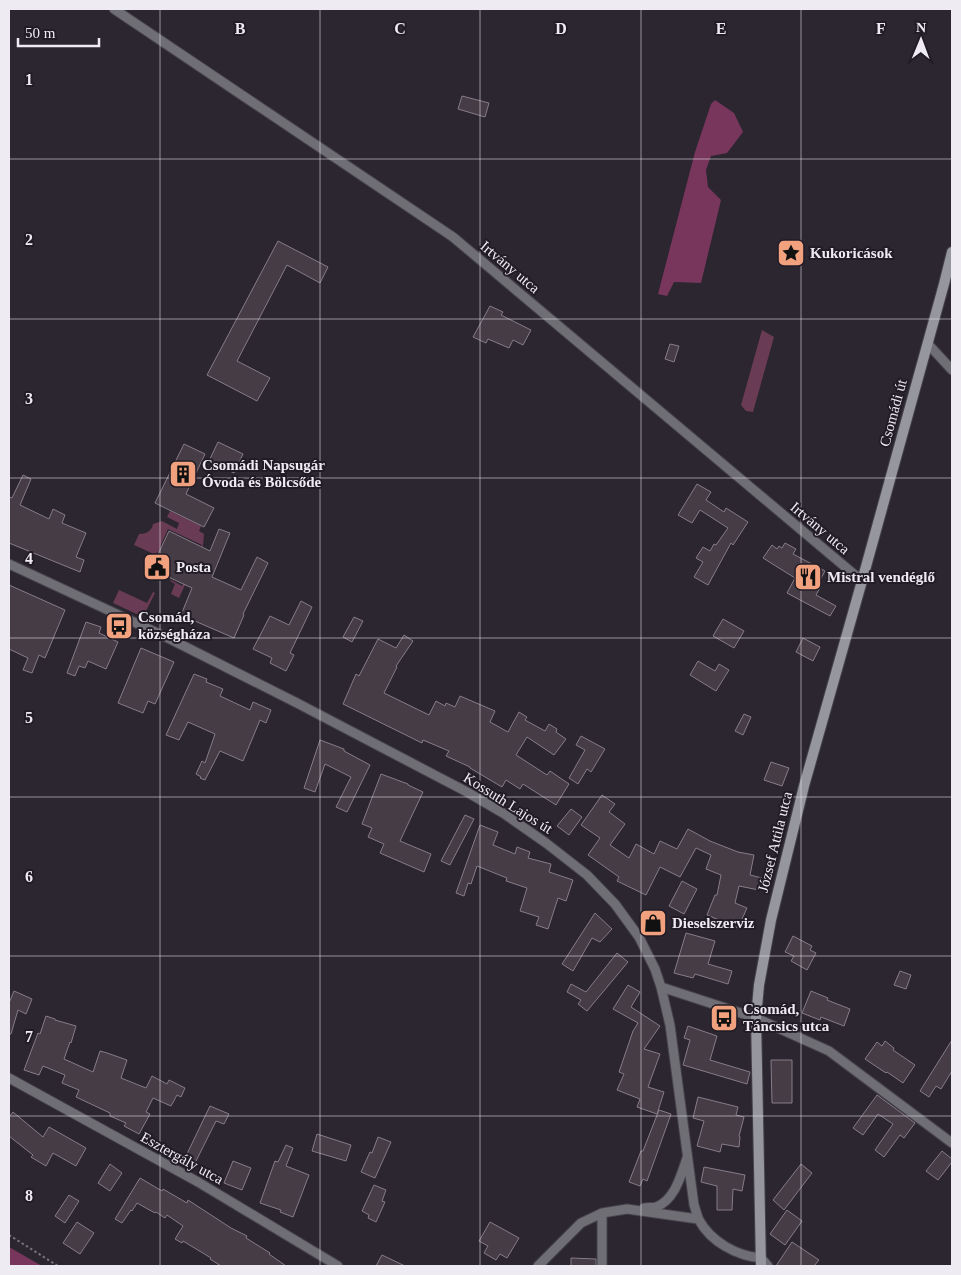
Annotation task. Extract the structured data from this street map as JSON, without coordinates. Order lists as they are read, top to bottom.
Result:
{
  "streets": {
    "main road": ["Csomádi út", "József Attila utca"],
    "street": ["Irtvány utca", "Kossuth Lajos út", "Esztergály utca"]
  },
  "crossings": [
    ["Irtvány utca", "Csomádi út"],
    ["Irtvány utca", "József Attila utca"],
    ["Csomádi út", "József Attila utca"],
    ["Kossuth Lajos út", "József Attila utca"]
  ],
  "places": {
    "place": ["Kukoricások"],
    "building": ["Csomádi Napsugár Óvoda és Bölcsőde"],
    "public building": ["Posta"],
    "restaurant": ["Mistral vendéglő"],
    "bus stop": ["Csomád, községháza", "Csomád, Táncsics utca"],
    "shop": ["Dieselszerviz"]
  },
  "scale_bar": "50 m",
  "north": "top",
  "grid": {
    "columns": [
      "B",
      "C",
      "D",
      "E",
      "F"
    ],
    "rows": [
      "1",
      "2",
      "3",
      "4",
      "5",
      "6",
      "7",
      "8"
    ]
  }
}
